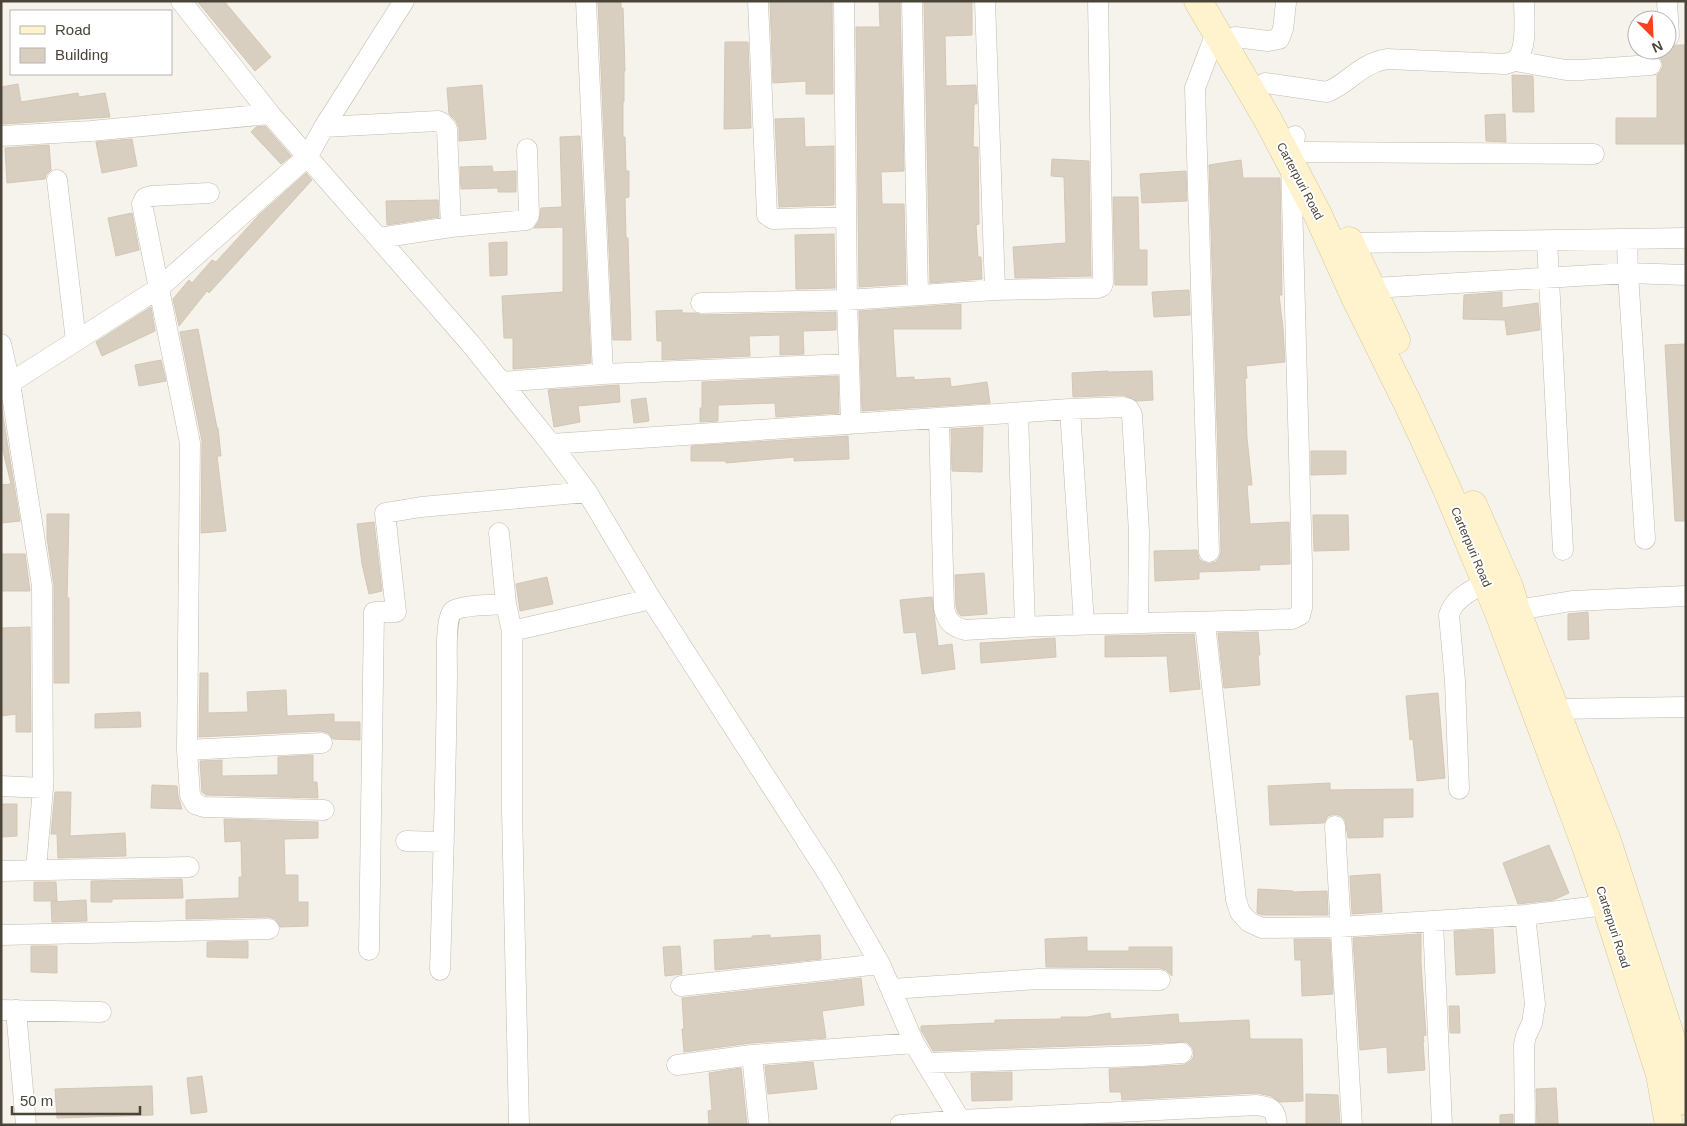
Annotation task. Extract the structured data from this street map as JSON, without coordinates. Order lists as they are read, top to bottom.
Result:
{
  "streets": {
    "main road": ["Carterpuri Road"]
  },
  "legend": ["Road", "Building"],
  "scale_bar": "50 m",
  "north": "bottom right"
}
